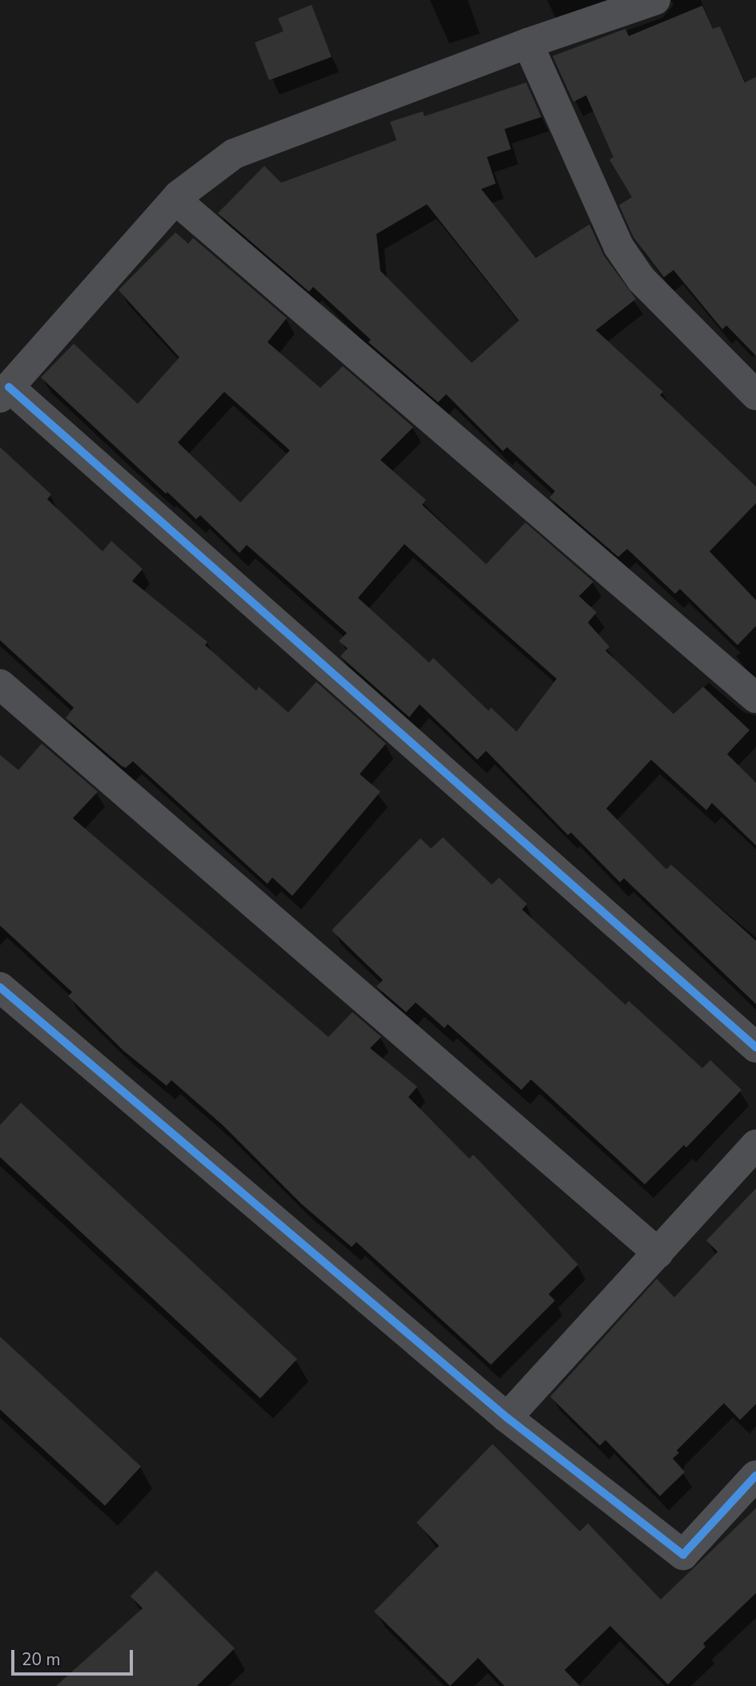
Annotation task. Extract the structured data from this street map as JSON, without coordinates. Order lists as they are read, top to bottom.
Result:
{
  "scale_bar": "20 m"
}
